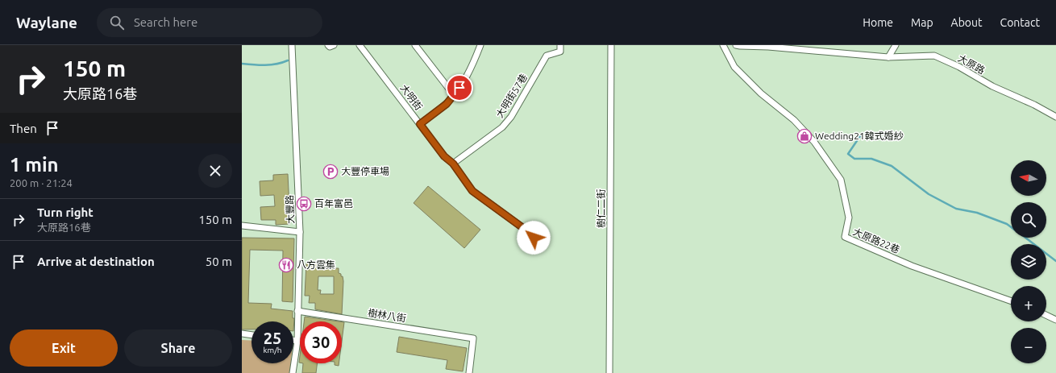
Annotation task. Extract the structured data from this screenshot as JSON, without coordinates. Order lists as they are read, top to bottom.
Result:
{
  "streets": {
    "street": [
      "大原路",
      "大明街57巷",
      "大明街",
      "樹仁二街",
      "大豐路",
      "大原路22巷",
      "樹林八街"
    ]
  },
  "crossings": [
    ["大明街57巷", "大明街"],
    ["大豐路", "樹林八街"]
  ],
  "places": {
    "shop": ["Wedding21韓式婚紗"],
    "parking": ["大豐停車場"],
    "bus stop": ["百年富邑"],
    "restaurant": ["八方雲集"]
  },
  "north": "left",
  "page": {
    "header": "Waylane",
    "search": "Search here",
    "nav": [
      "Home",
      "Map",
      "About",
      "Contact"
    ],
    "turn": ["150 m", "大原路16巷"],
    "then": "Then",
    "heading": ["1 min", "200 m · 21:24"],
    "map_buttons": ["+", "−"],
    "list": [
      {
        "name": "Turn right",
        "note": "大原路16巷",
        "value": "150 m"
      },
      {
        "name": "Arrive at destination",
        "value": "50 m"
      }
    ],
    "speed": "25 km/h",
    "limit": "30",
    "buttons": ["Exit", "Share"]
  }
}
